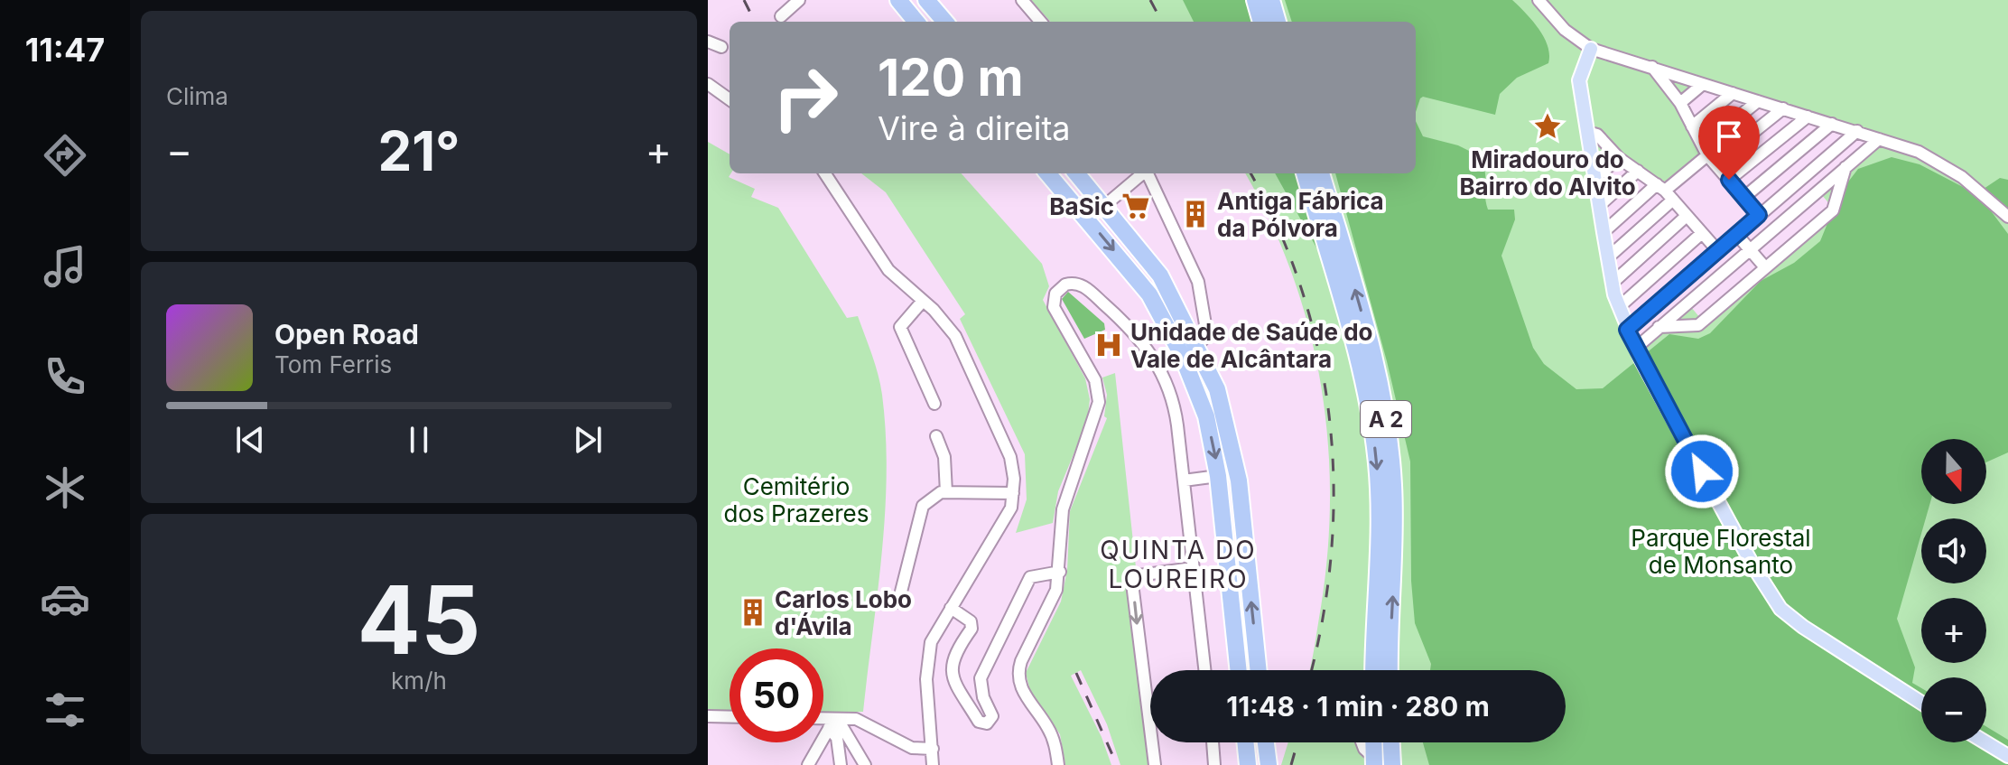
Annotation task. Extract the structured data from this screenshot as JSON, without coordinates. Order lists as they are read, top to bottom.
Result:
{
  "streets": {
    "highway": ["A 2"]
  },
  "districts": ["QUINTA DO LOUREIRO"],
  "parks": ["Cemitério dos Prazeres", "Parque Florestal de Monsanto"],
  "places": {
    "place": ["Miradouro do Bairro do Alvito"],
    "supermarket": ["BaSic"],
    "building": ["Antiga Fábrica da Pólvora", "Carlos Lobo d'Ávila"],
    "hospital": ["Unidade de Saúde do Vale de Alcântara"]
  },
  "north": "bottom",
  "page": {
    "tabs": "11:47",
    "tile": [
      "Clima",
      ["45", "km/h"]
    ],
    "turn": ["120 m", "Vire à direita"],
    "heat": ["−", "21°", "+"],
    "song": ["Open Road", "Tom Ferris"],
    "map_buttons": ["+", "−"],
    "limit": "50",
    "trip": "11:48 · 1 min · 280 m"
  }
}
